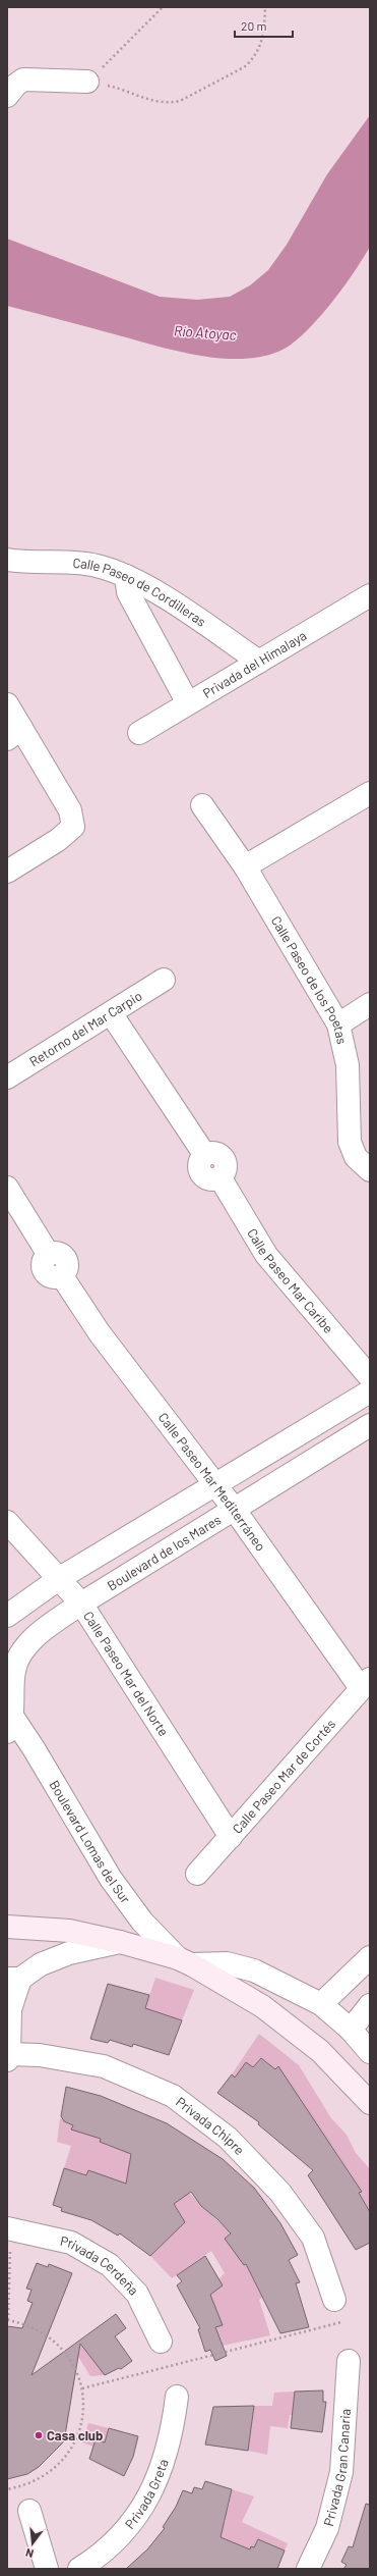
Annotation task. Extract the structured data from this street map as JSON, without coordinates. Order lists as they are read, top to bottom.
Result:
{
  "streets": {
    "street": [
      "Calle Paseo de Cordilleras",
      "Privada del Himalaya",
      "Calle Paseo de los Poetas",
      "Retorno del Mar Carpio",
      "Calle Paseo Mar Caribe",
      "Calle Paseo Mar Mediterráneo",
      "Boulevard de los Mares",
      "Calle Paseo Mar del Norte",
      "Calle Paseo Mar de Cortés",
      "Boulevard Lomas del Sur",
      "Privada Chipre",
      "Privada Cerdeña",
      "Privada Gran Canaria",
      "Privada Greta"
    ]
  },
  "crossings": [
    ["Calle Paseo de Cordilleras", "Privada del Himalaya"],
    ["Retorno del Mar Carpio", "Calle Paseo Mar Caribe"],
    ["Calle Paseo Mar Mediterráneo", "Boulevard de los Mares"],
    ["Calle Paseo Mar Mediterráneo", "Calle Paseo Mar de Cortés"],
    ["Boulevard de los Mares", "Calle Paseo Mar del Norte"],
    ["Boulevard de los Mares", "Boulevard Lomas del Sur"],
    ["Calle Paseo Mar del Norte", "Calle Paseo Mar de Cortés"]
  ],
  "water": ["Río Atoyac"],
  "places": ["Casa club"],
  "scale_bar": "20 m",
  "north": "bottom"
}
